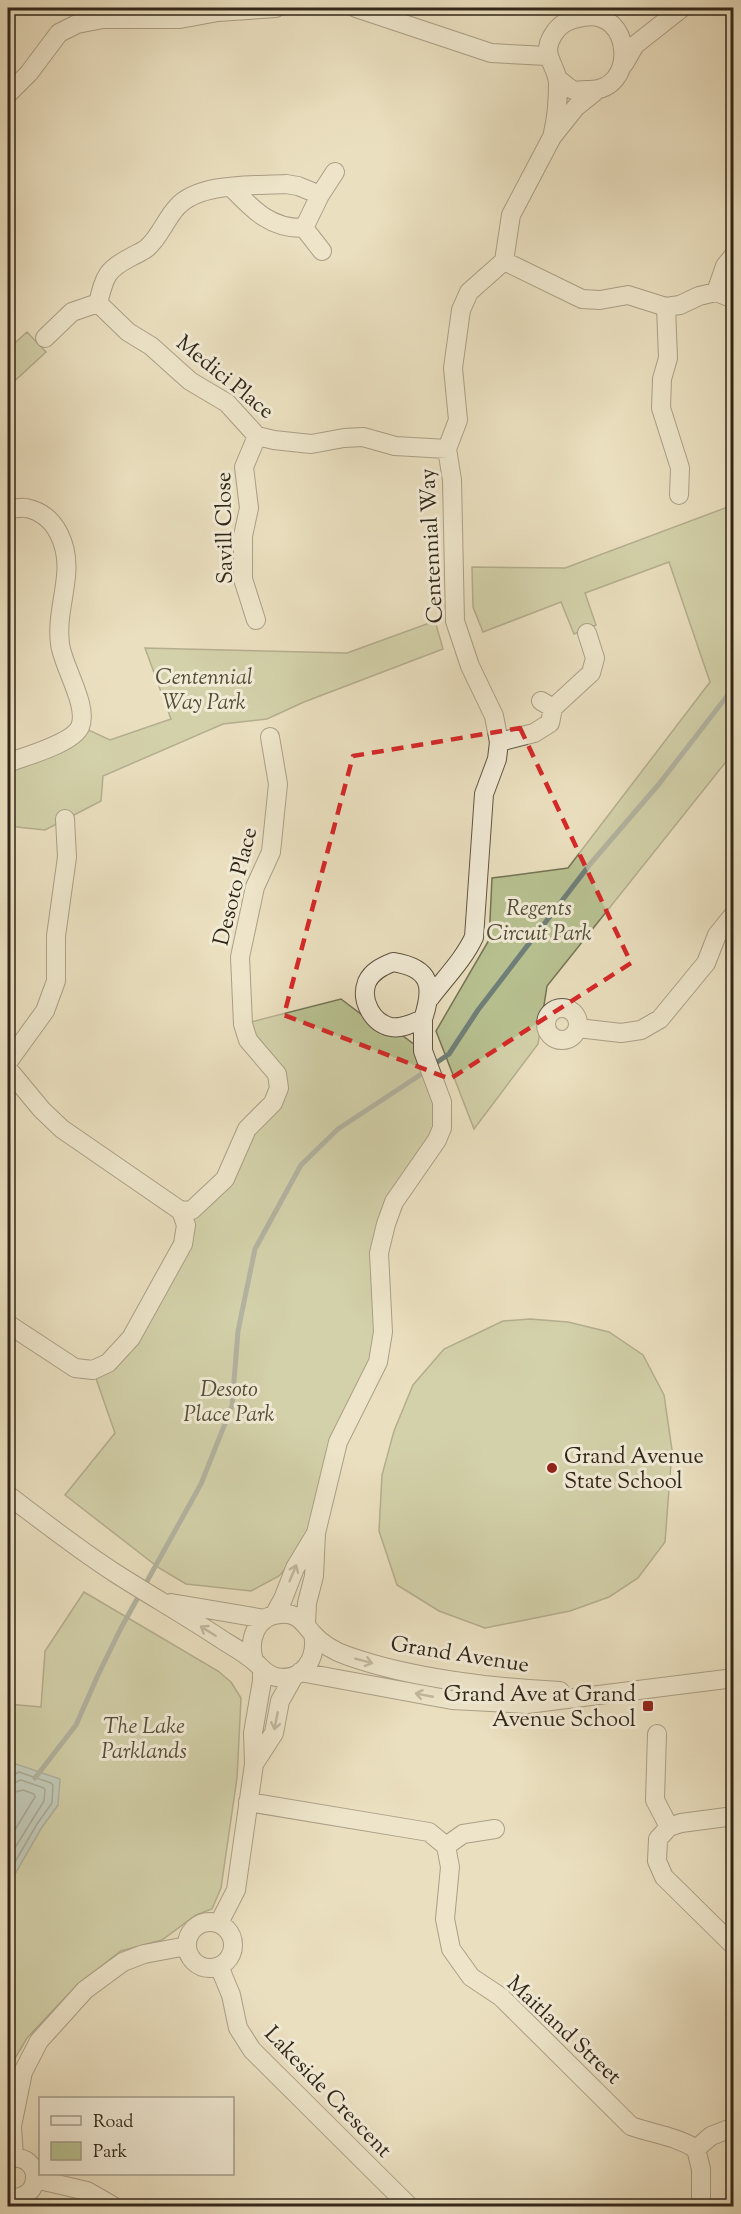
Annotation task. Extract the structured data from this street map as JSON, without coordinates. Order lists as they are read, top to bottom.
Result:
{
  "streets": {
    "street": [
      "Medici Place",
      "Savill Close",
      "Centennial Way",
      "Desoto Place",
      "Grand Avenue",
      "Maitland Street",
      "Lakeside Crescent"
    ]
  },
  "crossings": [
    ["Medici Place", "Savill Close"],
    ["Medici Place", "Centennial Way"],
    ["Centennial Way", "Grand Avenue"]
  ],
  "parks": [
    "Centennial Way Park",
    "Regents Circuit Park",
    "Desoto Place Park",
    "The Lake Parklands"
  ],
  "places": {
    "other": ["Grand Avenue State School"],
    "transit": ["Grand Ave at Grand Avenue School"]
  },
  "legend": ["Road", "Park"]
}
